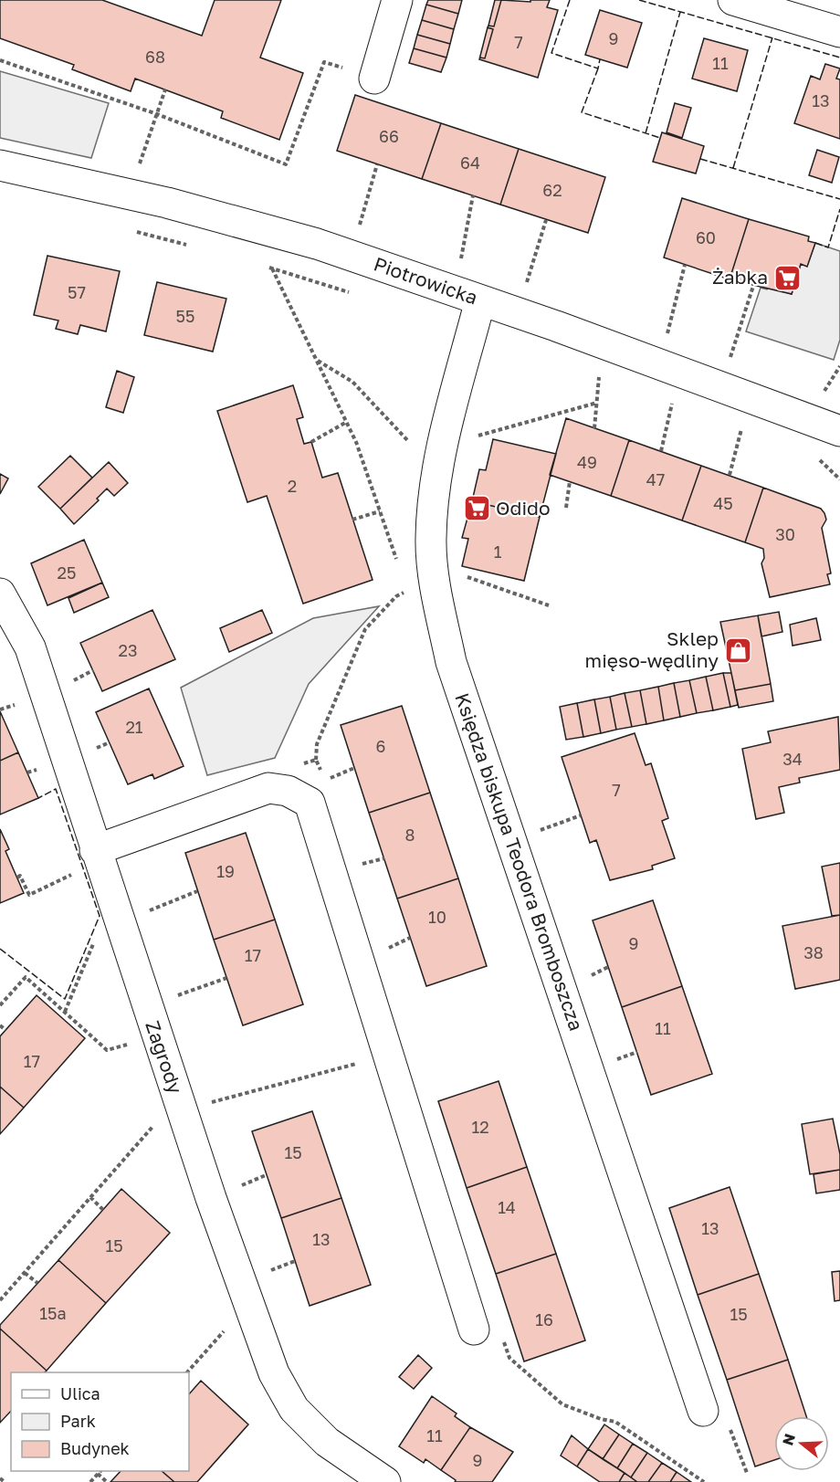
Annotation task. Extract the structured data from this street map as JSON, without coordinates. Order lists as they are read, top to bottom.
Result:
{
  "streets": {
    "street": ["Piotrowicka", "Księdza biskupa Teodora Bromboszcza", "Zagrody"]
  },
  "crossings": [
    ["Piotrowicka", "Księdza biskupa Teodora Bromboszcza"]
  ],
  "places": {
    "supermarket": ["Żabka", "Odido"],
    "shop": ["Sklep mięso-wędliny"]
  },
  "house_numbers": [
    "9",
    "7",
    "68",
    "11",
    "13",
    "66",
    "64",
    "62",
    "60",
    "57",
    "55",
    "49",
    "47",
    "2",
    "45",
    "30",
    "1",
    "25",
    "23",
    "21",
    "6",
    "34",
    "7",
    "8",
    "19",
    "10",
    "9",
    "38",
    "17",
    "11",
    "17",
    "12",
    "15",
    "14",
    "13",
    "13",
    "15",
    "15a",
    "15",
    "16",
    "11",
    "9"
  ],
  "legend": ["Ulica", "Park", "Budynek"],
  "north": "left"
}
